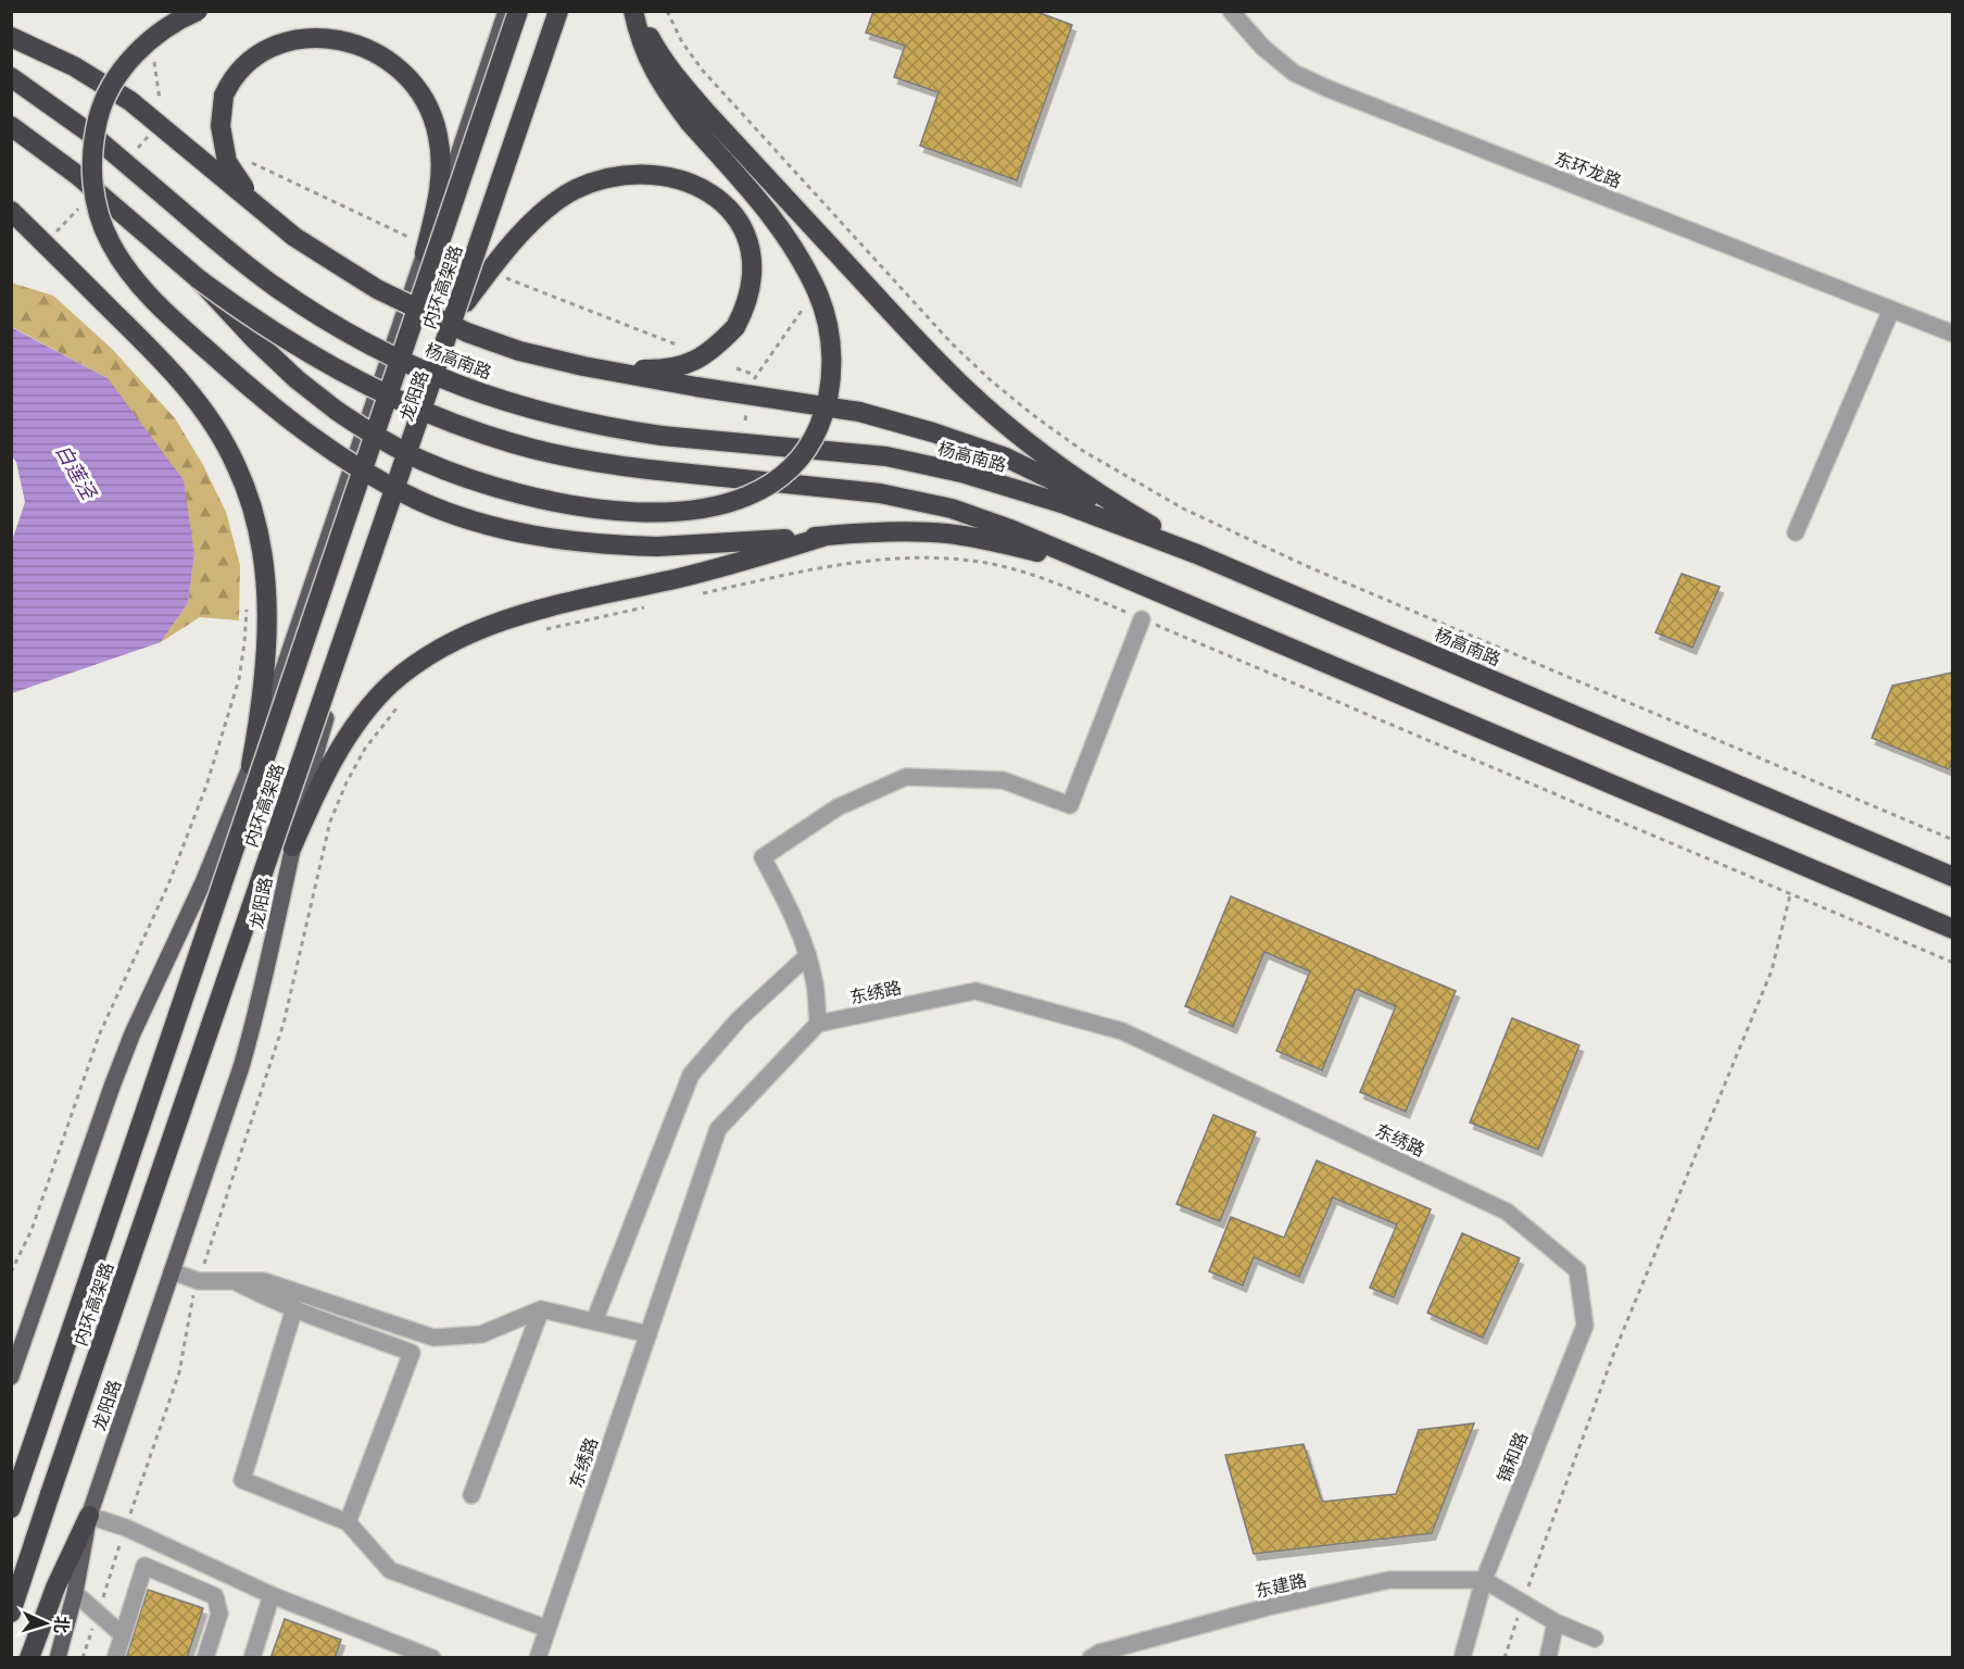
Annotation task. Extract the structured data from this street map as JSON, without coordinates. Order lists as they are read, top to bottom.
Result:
{
  "streets": {
    "highway": ["内环高架路", "杨高南路"],
    "main road": ["龙阳路"],
    "street": [
      "东环龙路",
      "东绣路",
      "锦和路",
      "东建路"
    ]
  },
  "crossings": [
    ["东绣路", "锦和路"],
    ["锦和路", "东建路"]
  ],
  "water": ["白莲泾"],
  "north": "right"
}
